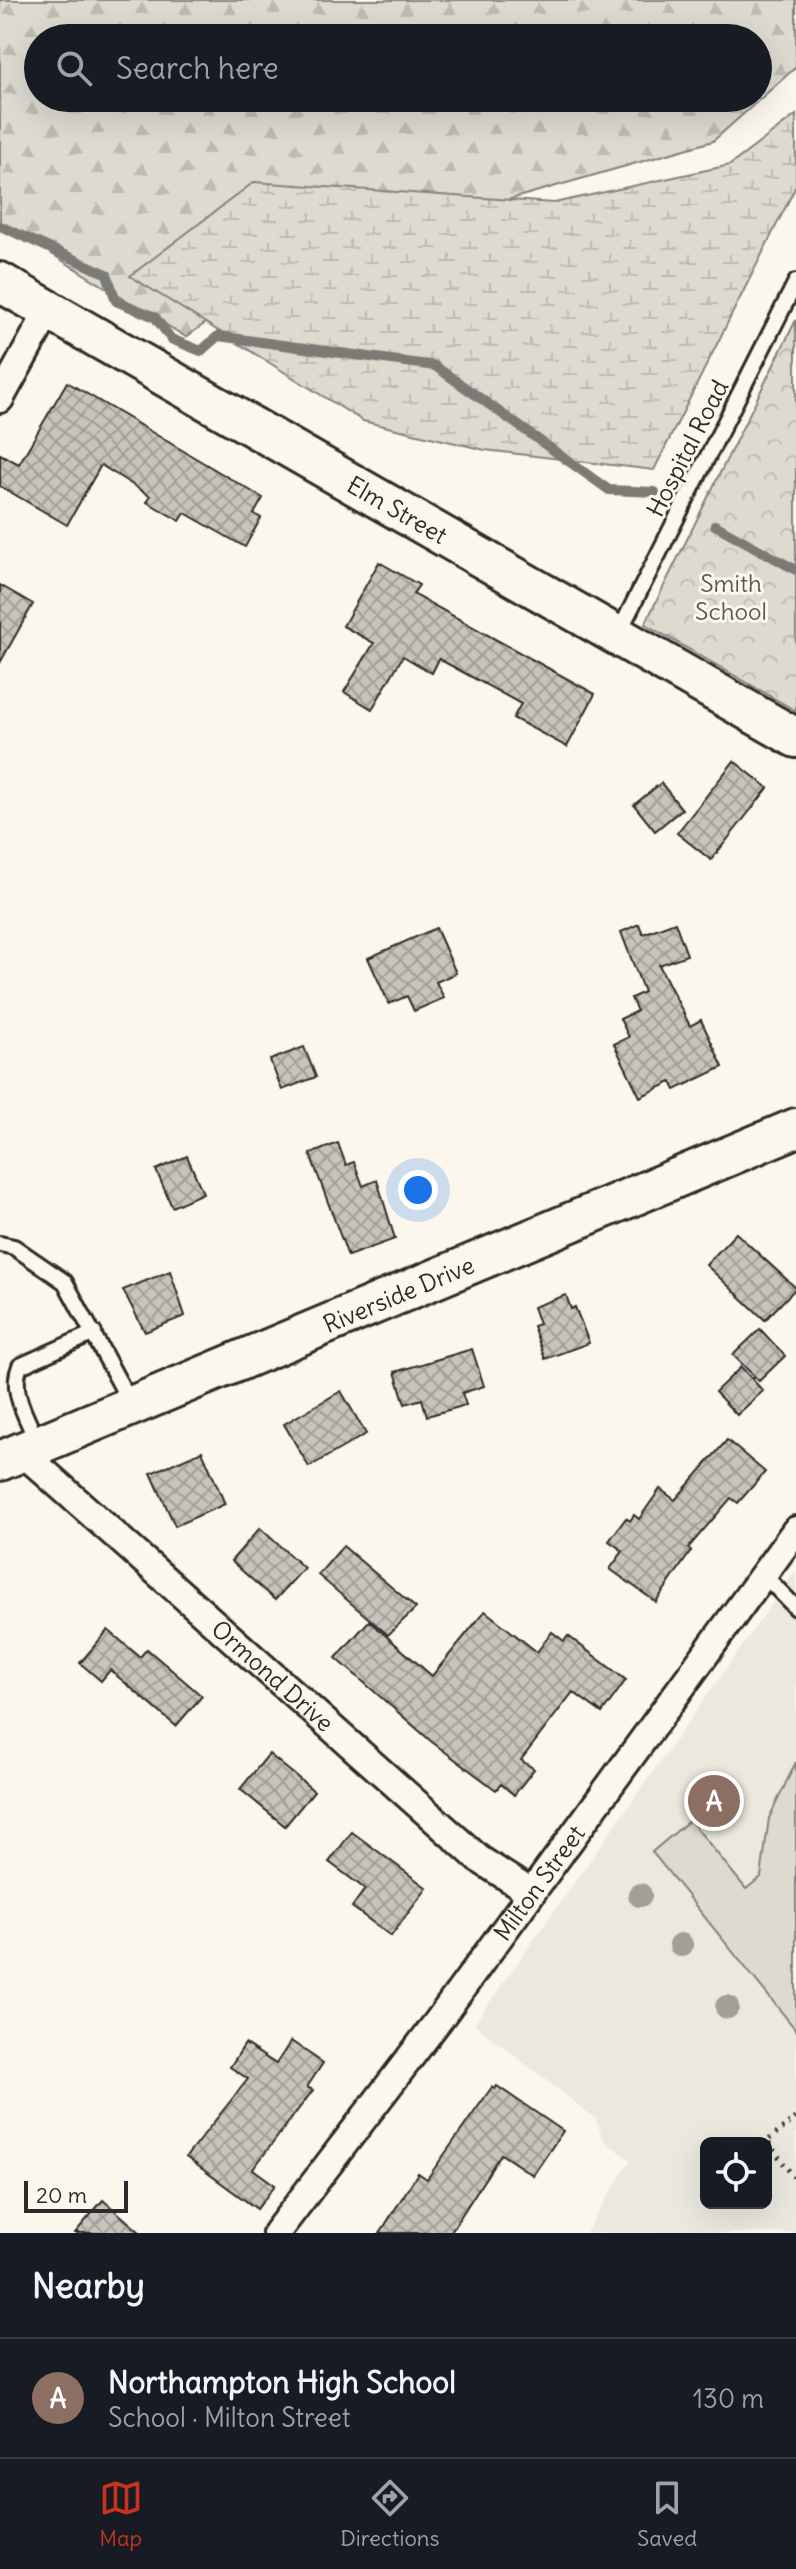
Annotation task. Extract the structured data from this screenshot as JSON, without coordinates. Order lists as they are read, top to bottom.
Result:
{
  "streets": {
    "main road": ["Elm Street", "Riverside Drive"],
    "street": ["Ormond Drive", "Milton Street"],
    "lane": ["Hospital Road"]
  },
  "crossings": [
    ["Hospital Road", "Elm Street"],
    ["Riverside Drive", "Ormond Drive"],
    ["Ormond Drive", "Milton Street"]
  ],
  "parks": ["Smith School"],
  "scale_bar": "20 m",
  "page": {
    "search": "Search here",
    "pins": "A",
    "scale": "20 m",
    "heading": "Nearby",
    "list": [
      {
        "mark": "A",
        "name": "Northampton High School",
        "note": "School · Milton Street",
        "value": "130 m"
      }
    ],
    "nav": ["Map", "Directions", "Saved"]
  }
}
